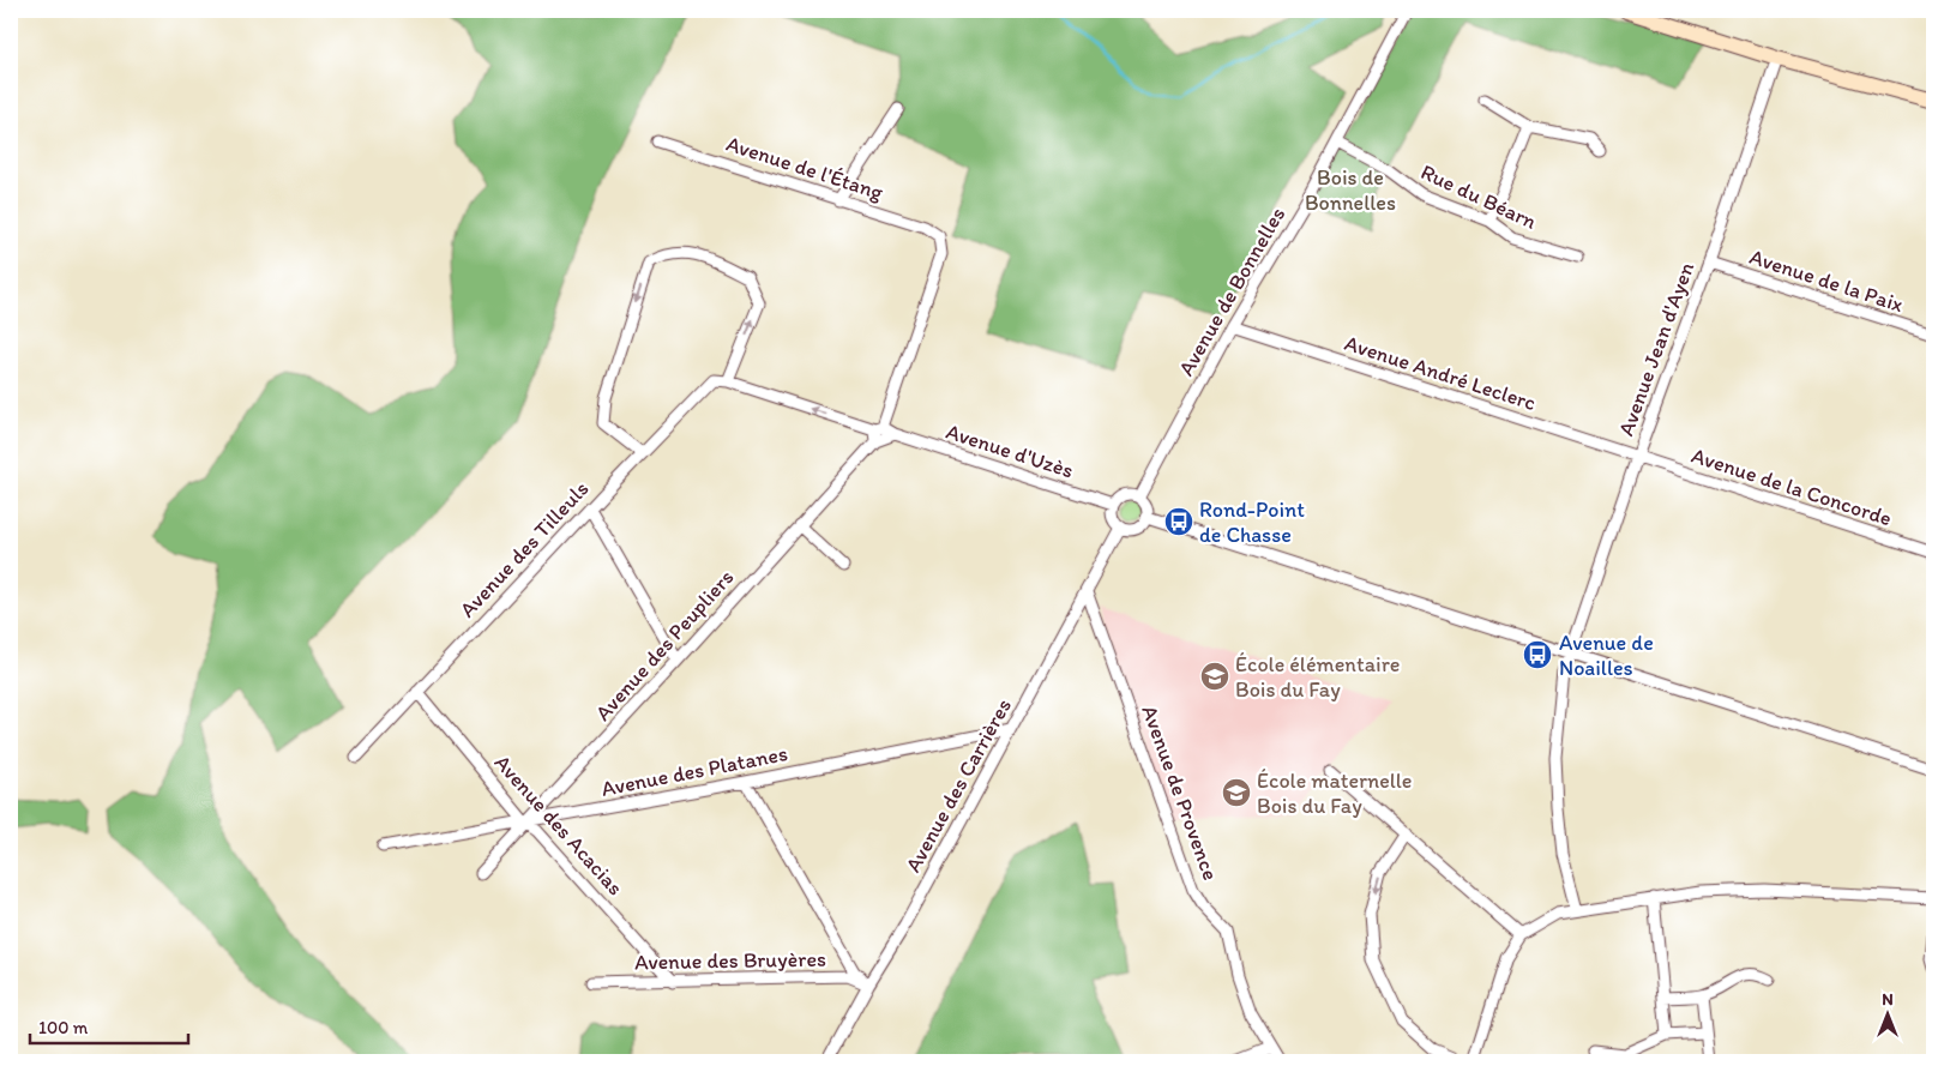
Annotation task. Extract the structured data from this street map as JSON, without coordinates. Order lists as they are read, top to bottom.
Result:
{
  "streets": {
    "street": [
      "Avenue de l'Étang",
      "Rue du Béarn",
      "Avenue de la Paix",
      "Avenue de Bonnelles",
      "Avenue Jean d'Ayen",
      "Avenue André Leclerc",
      "Avenue d'Uzès",
      "Avenue de la Concorde",
      "Avenue des Tilleuls",
      "Avenue des Peupliers",
      "Avenue des Platanes",
      "Avenue des Carrières",
      "Avenue de Provence",
      "Avenue des Acacias",
      "Avenue des Bruyères"
    ]
  },
  "crossings": [
    ["Avenue de l'Étang", "Avenue d'Uzès"],
    ["Avenue de l'Étang", "Avenue des Peupliers"],
    ["Rue du Béarn", "Avenue de Bonnelles"],
    ["Avenue de la Paix", "Avenue Jean d'Ayen"],
    ["Avenue de Bonnelles", "Avenue André Leclerc"],
    ["Avenue de Bonnelles", "Avenue d'Uzès"],
    ["Avenue de Bonnelles", "Avenue des Carrières"],
    ["Avenue Jean d'Ayen", "Avenue André Leclerc"],
    ["Avenue Jean d'Ayen", "Avenue de la Concorde"],
    ["Avenue André Leclerc", "Avenue de la Concorde"],
    ["Avenue d'Uzès", "Avenue des Peupliers"],
    ["Avenue d'Uzès", "Avenue des Carrières"],
    ["Avenue des Tilleuls", "Avenue des Acacias"],
    ["Avenue des Peupliers", "Avenue des Platanes"],
    ["Avenue des Peupliers", "Avenue des Acacias"],
    ["Avenue des Platanes", "Avenue des Carrières"],
    ["Avenue des Platanes", "Avenue des Acacias"],
    ["Avenue des Carrières", "Avenue de Provence"],
    ["Avenue des Carrières", "Avenue des Bruyères"],
    ["Avenue des Acacias", "Avenue des Bruyères"]
  ],
  "parks": ["Bois de Bonnelles"],
  "places": {
    "bus stop": ["Rond-Point de Chasse", "Avenue de Noailles"],
    "school or university": ["École élémentaire Bois du Fay", "École maternelle Bois du Fay"]
  },
  "scale_bar": "100 m",
  "north": "top"
}
